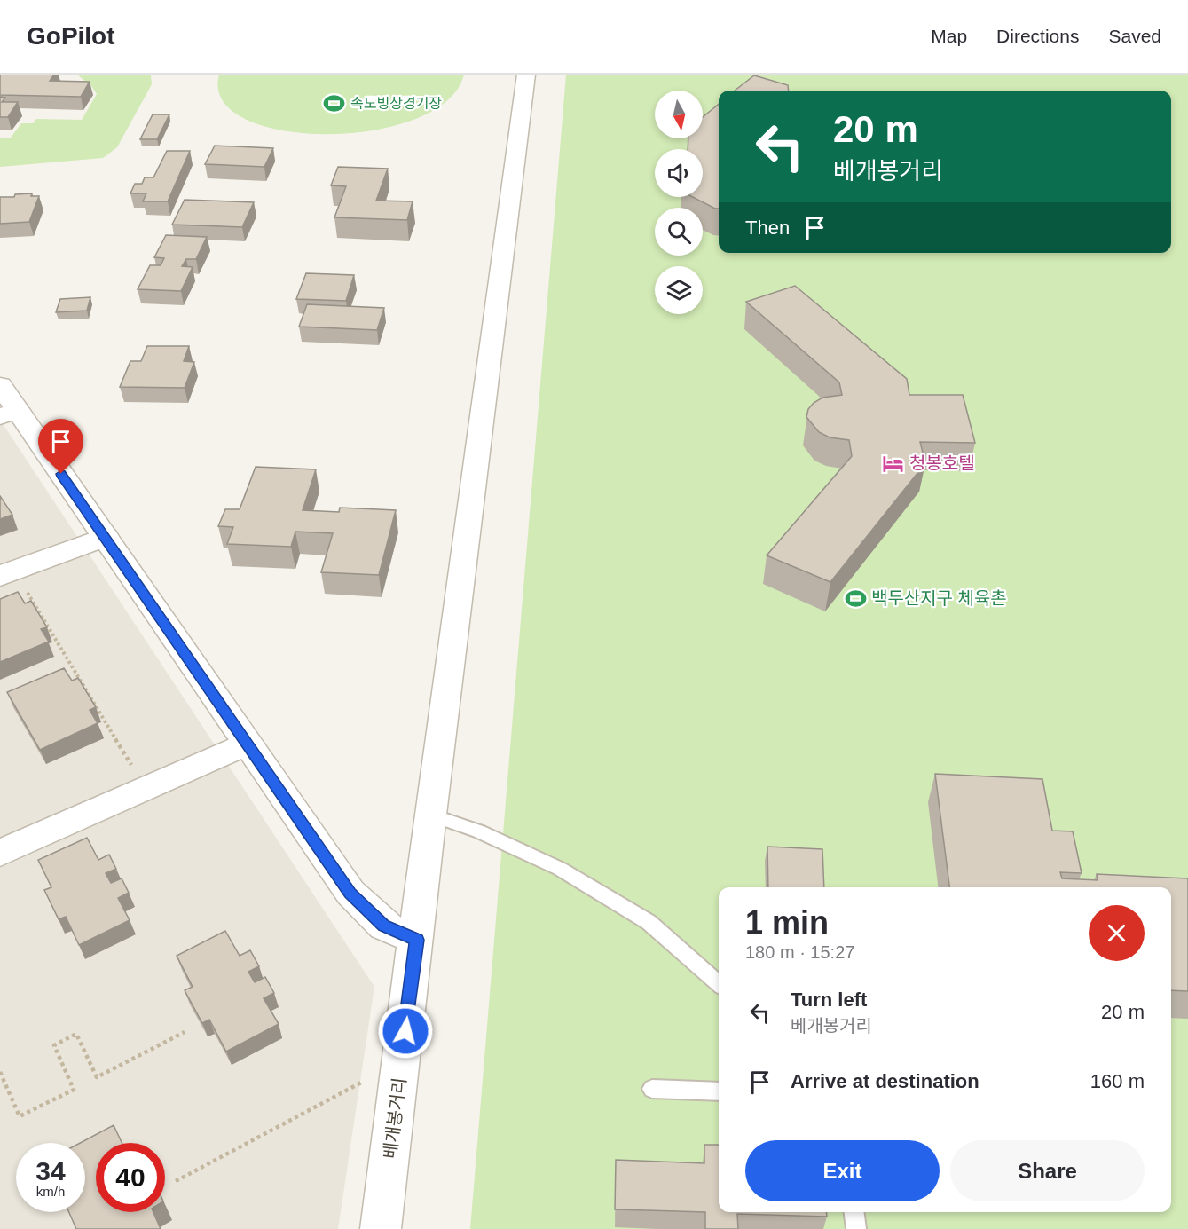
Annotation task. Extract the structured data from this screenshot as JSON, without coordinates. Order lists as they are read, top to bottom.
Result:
{
  "streets": {
    "street": ["베개봉거리"]
  },
  "places": {
    "sports": ["속도빙상경기장", "백두산지구 체육촌"],
    "hotel": ["청봉호텔"]
  },
  "north": "bottom",
  "page": {
    "header": "GoPilot",
    "nav": ["Map", "Directions", "Saved"],
    "turn": ["20 m", "베개봉거리"],
    "then": "Then",
    "heading": ["1 min", "180 m · 15:27"],
    "list": [
      {
        "name": "Turn left",
        "note": "베개봉거리",
        "value": "20 m"
      },
      {
        "name": "Arrive at destination",
        "value": "160 m"
      }
    ],
    "buttons": ["Exit", "Share"],
    "speed": "34 km/h",
    "limit": "40"
  }
}
